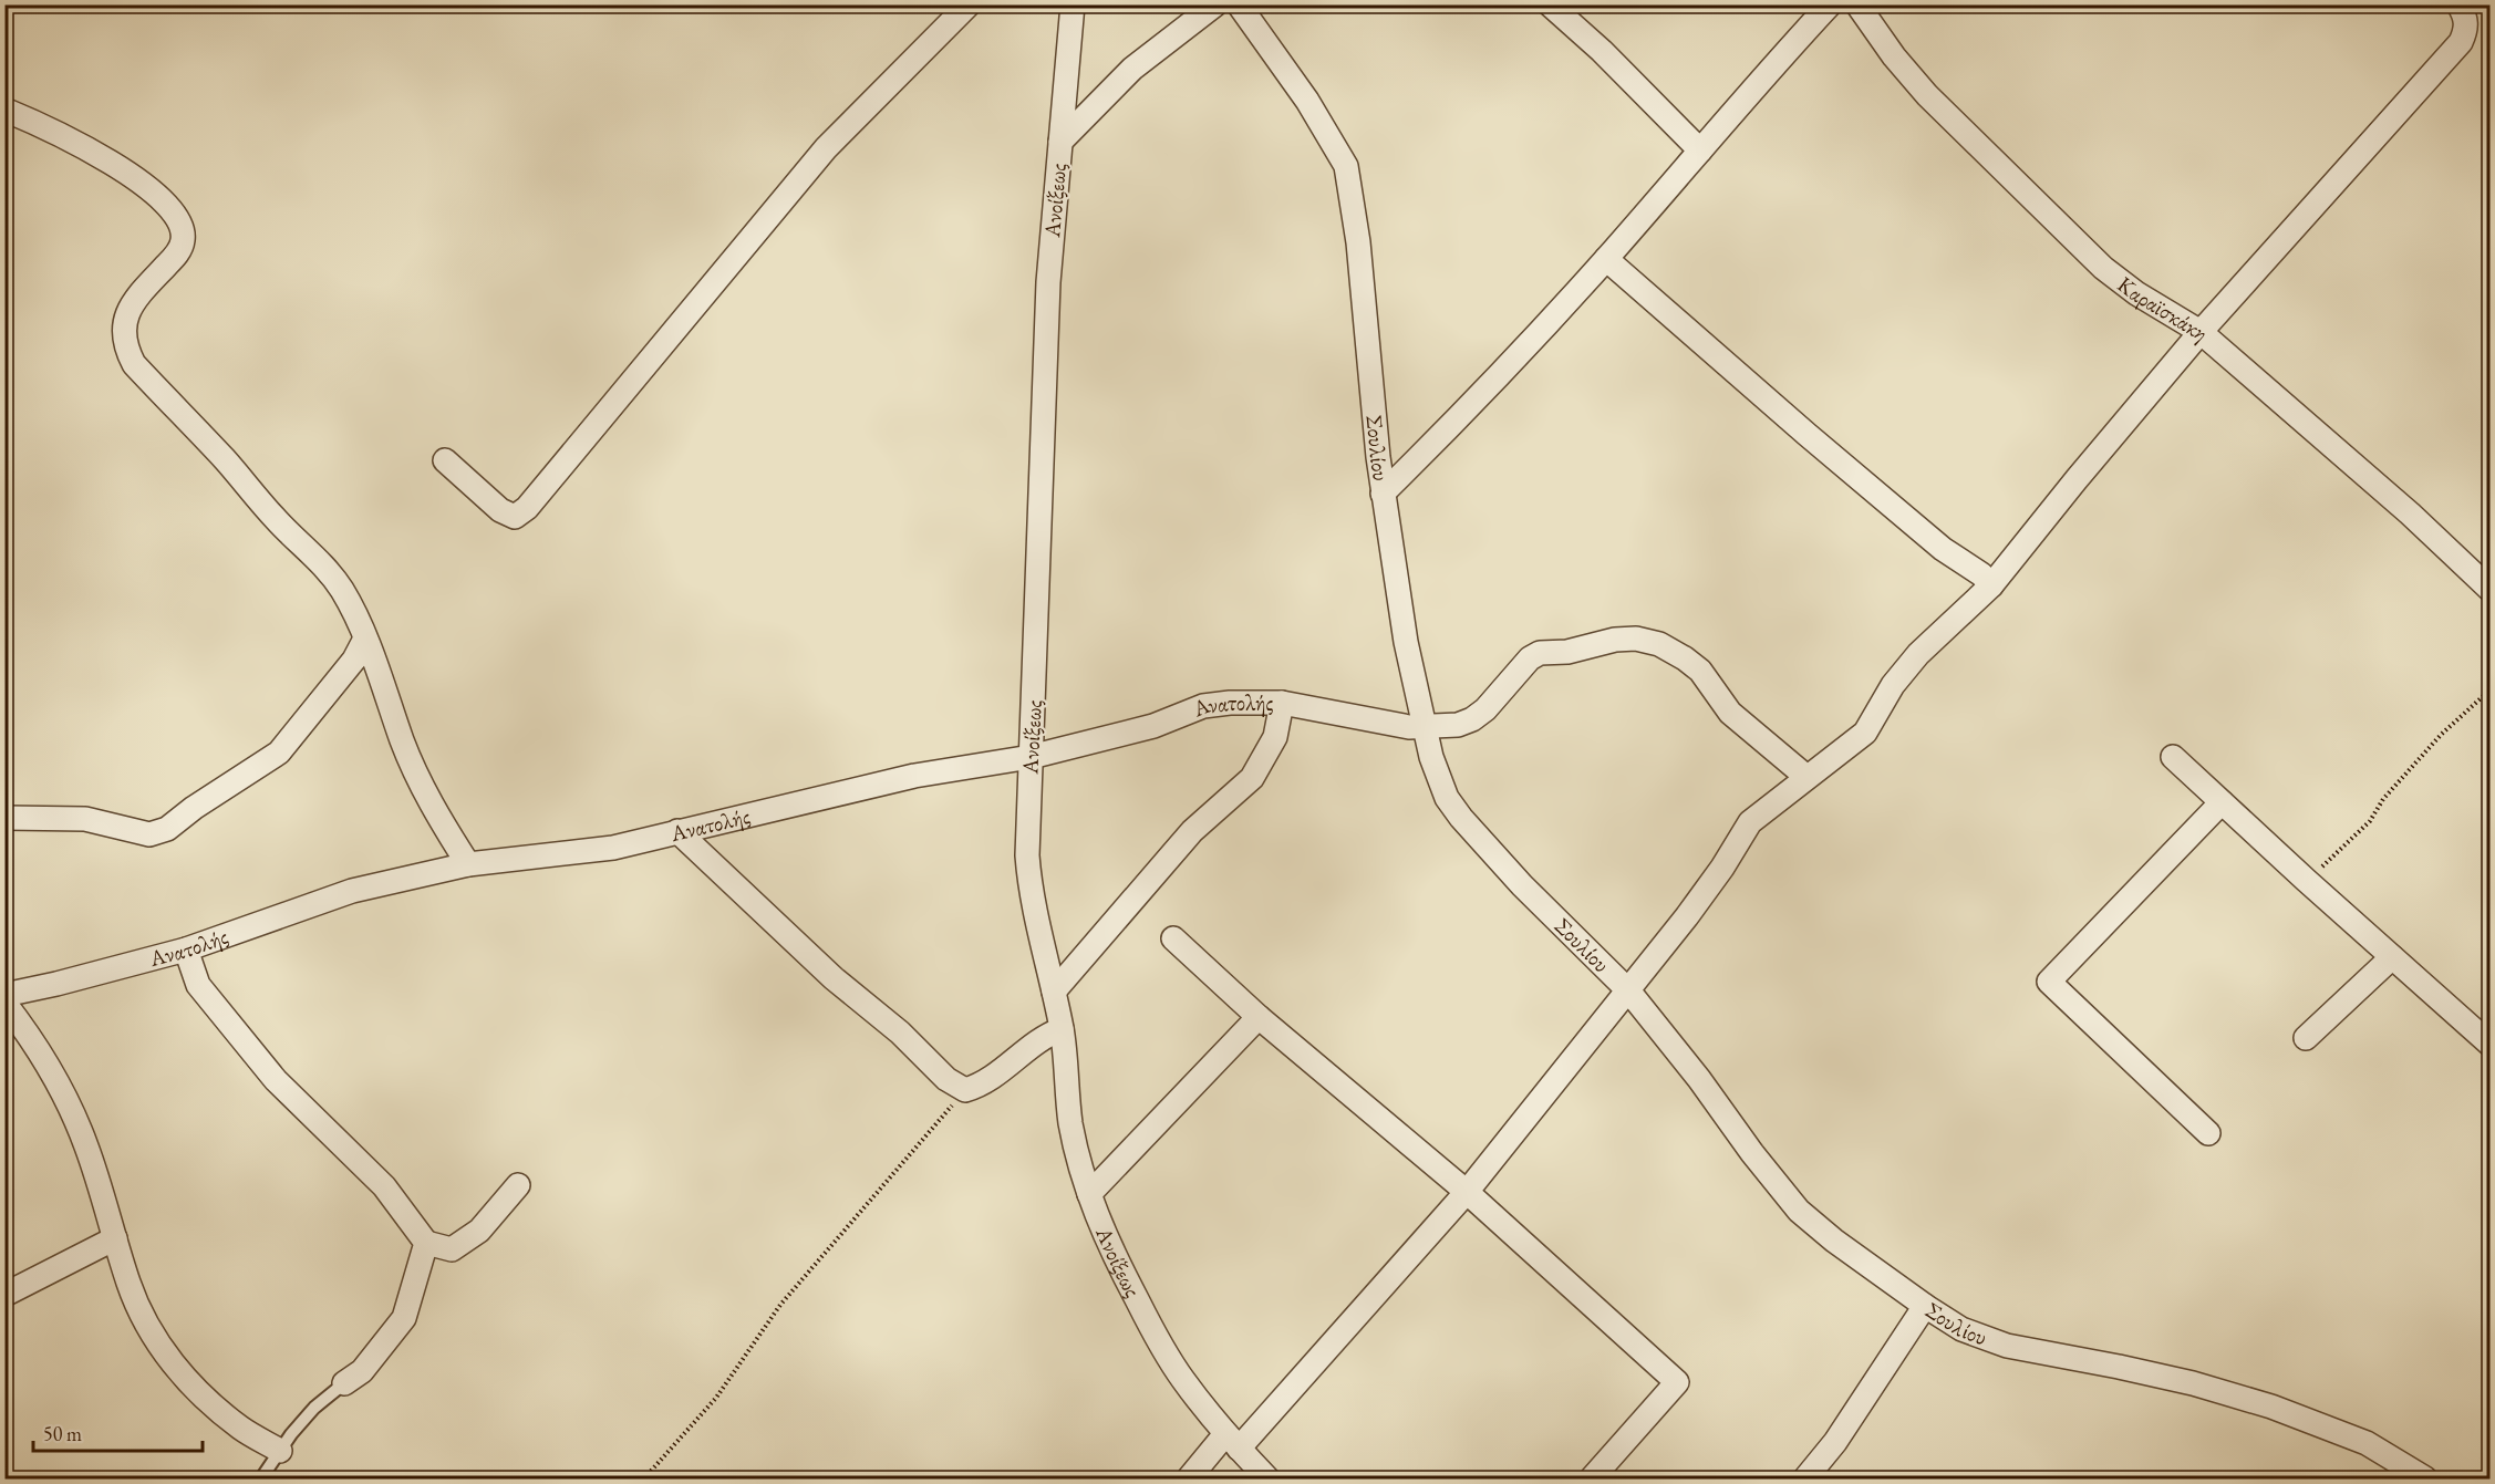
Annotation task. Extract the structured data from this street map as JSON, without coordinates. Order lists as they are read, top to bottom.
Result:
{
  "streets": {
    "street": [
      "Ανοίξεως",
      "Καραϊσκάκη",
      "Σουλίου",
      "Ανατολής"
    ]
  },
  "crossings": [
    ["Ανοίξεως", "Ανατολής"],
    ["Σουλίου", "Ανατολής"]
  ],
  "scale_bar": "50 m"
}
